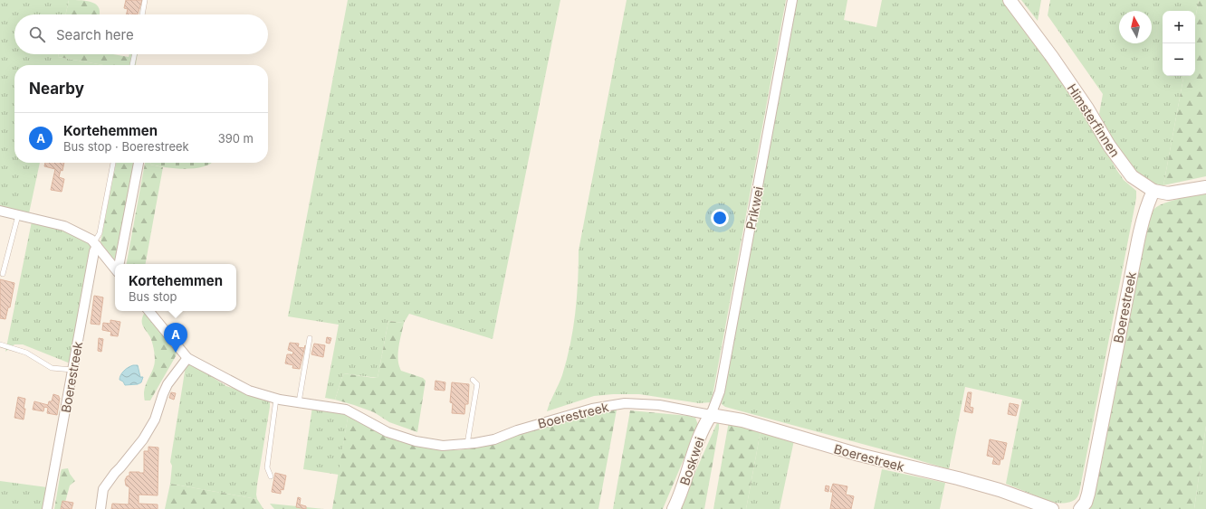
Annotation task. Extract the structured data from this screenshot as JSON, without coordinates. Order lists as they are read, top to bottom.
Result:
{
  "streets": {
    "street": [
      "Himsterfinnen",
      "Prikwei",
      "Boerestreek",
      "Boskwei"
    ]
  },
  "crossings": [
    ["Himsterfinnen", "Boerestreek"],
    ["Prikwei", "Boerestreek"],
    ["Prikwei", "Boskwei"],
    ["Boerestreek", "Boskwei"]
  ],
  "north": "top",
  "page": {
    "map_buttons": ["+", "−"],
    "search": "Search here",
    "heading": "Nearby",
    "list": [
      {
        "mark": "A",
        "name": "Kortehemmen",
        "note": "Bus stop · Boerestreek",
        "value": "390 m"
      }
    ],
    "popup": ["Kortehemmen", "Bus stop"],
    "pins": "A"
  }
}
